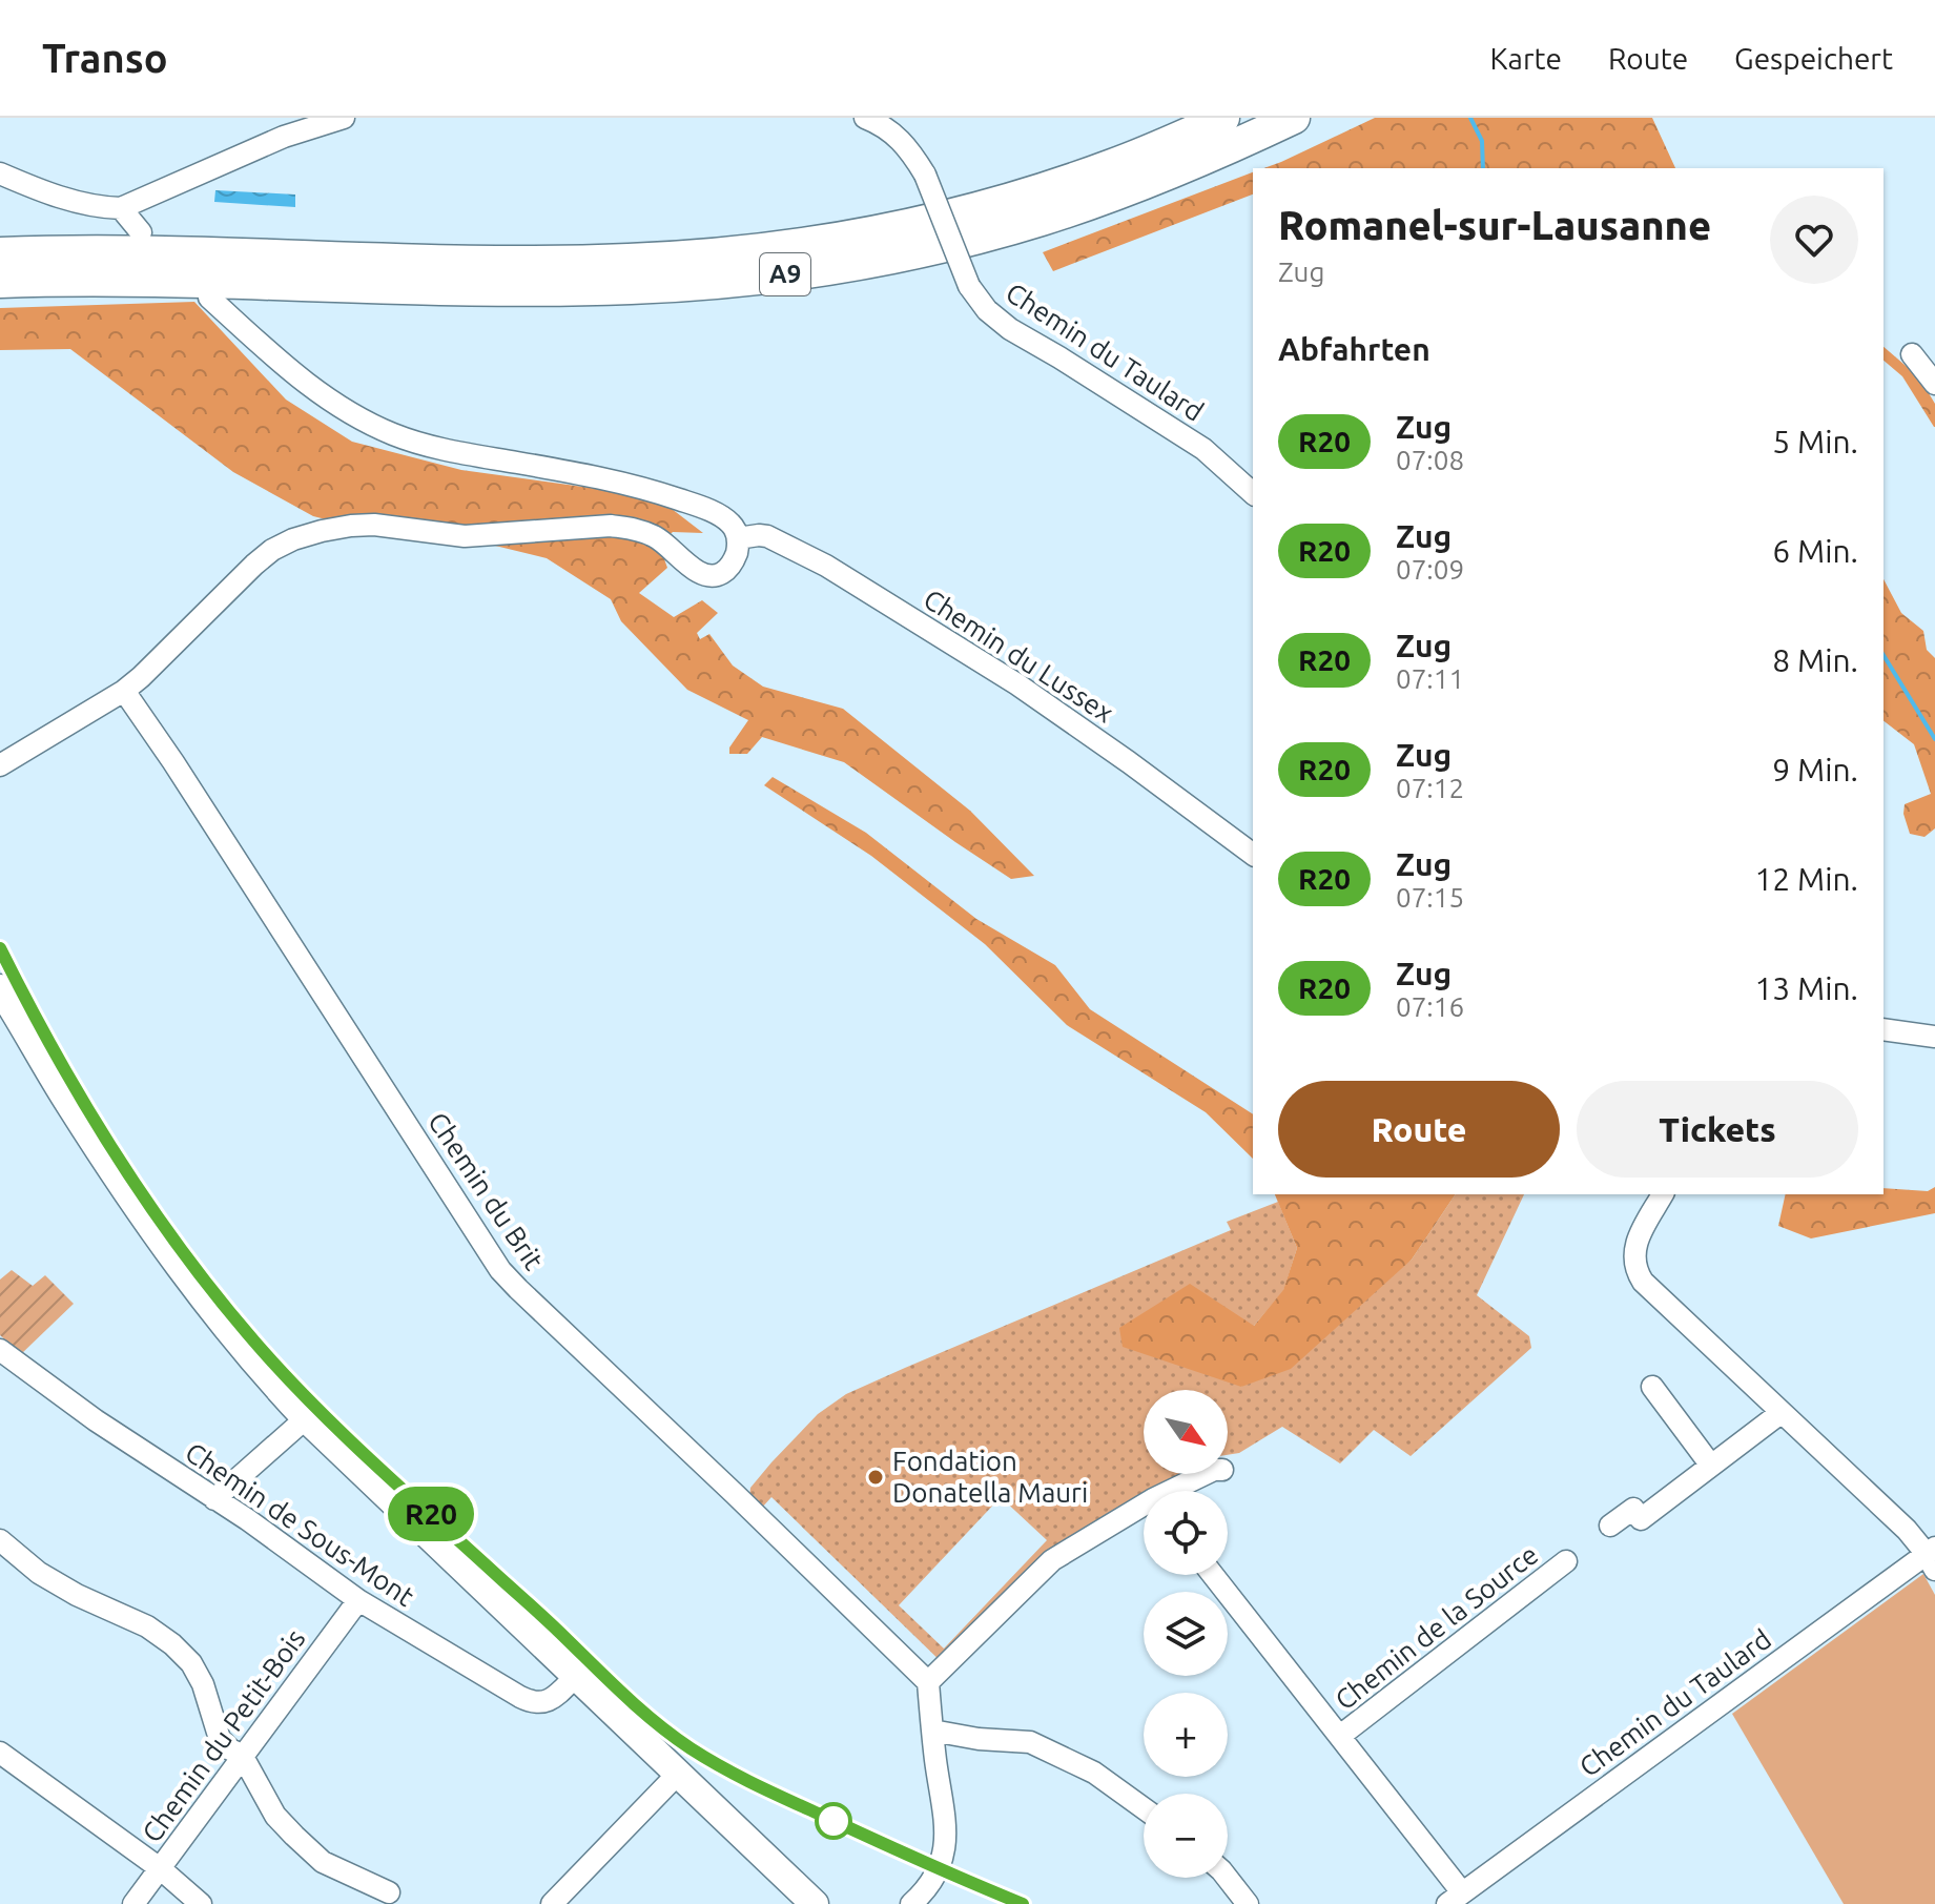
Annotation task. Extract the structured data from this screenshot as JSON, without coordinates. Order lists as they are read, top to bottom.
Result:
{
  "streets": {
    "highway": ["A9"],
    "street": [
      "Chemin du Taulard",
      "Chemin du Lussex",
      "Chemin du Brit",
      "Chemin de Sous-Mont",
      "Chemin de la Source",
      "Chemin du Petit-Bois"
    ]
  },
  "crossings": [
    ["Chemin du Taulard", "Chemin de la Source"],
    ["Chemin de Sous-Mont", "Chemin du Petit-Bois"]
  ],
  "places": ["Fondation Donatella Mauri"],
  "north": "bottom right",
  "page": {
    "header": "Transo",
    "nav": ["Karte", "Route", "Gespeichert"],
    "on_map": "R20",
    "heading": [
      ["Romanel-sur-Lausanne", "Zug"],
      "Abfahrten"
    ],
    "list": [
      {
        "mark": "R20",
        "name": "Zug",
        "note": "07:08",
        "value": "5 Min."
      },
      {
        "mark": "R20",
        "name": "Zug",
        "note": "07:09",
        "value": "6 Min."
      },
      {
        "mark": "R20",
        "name": "Zug",
        "note": "07:11",
        "value": "8 Min."
      },
      {
        "mark": "R20",
        "name": "Zug",
        "note": "07:12",
        "value": "9 Min."
      },
      {
        "mark": "R20",
        "name": "Zug",
        "note": "07:15",
        "value": "12 Min."
      },
      {
        "mark": "R20",
        "name": "Zug",
        "note": "07:16",
        "value": "13 Min."
      }
    ],
    "buttons": ["Route", "Tickets"],
    "map_buttons": ["+", "−"]
  }
}
